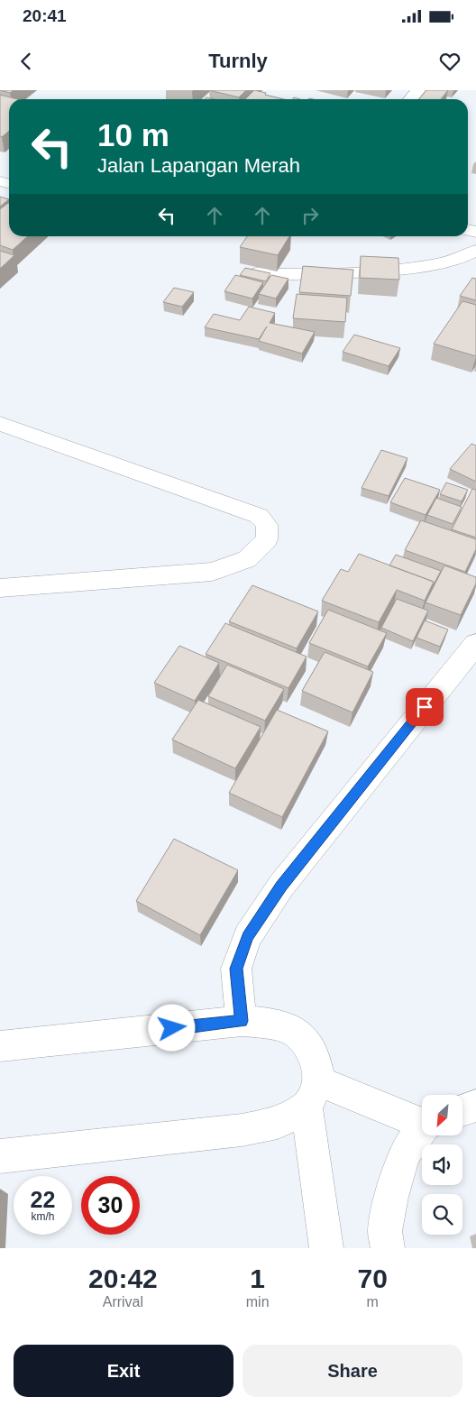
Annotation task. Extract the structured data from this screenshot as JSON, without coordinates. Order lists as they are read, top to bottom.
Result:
{
  "north": "bottom left",
  "page": {
    "status": "20:41",
    "header": "Turnly",
    "turn": ["10 m", "Jalan Lapangan Merah"],
    "speed": "22 km/h",
    "limit": "30",
    "eta": [
      "20:42",
      "Arrival",
      "1",
      "min",
      "70",
      "m"
    ],
    "buttons": ["Exit", "Share"]
  }
}
